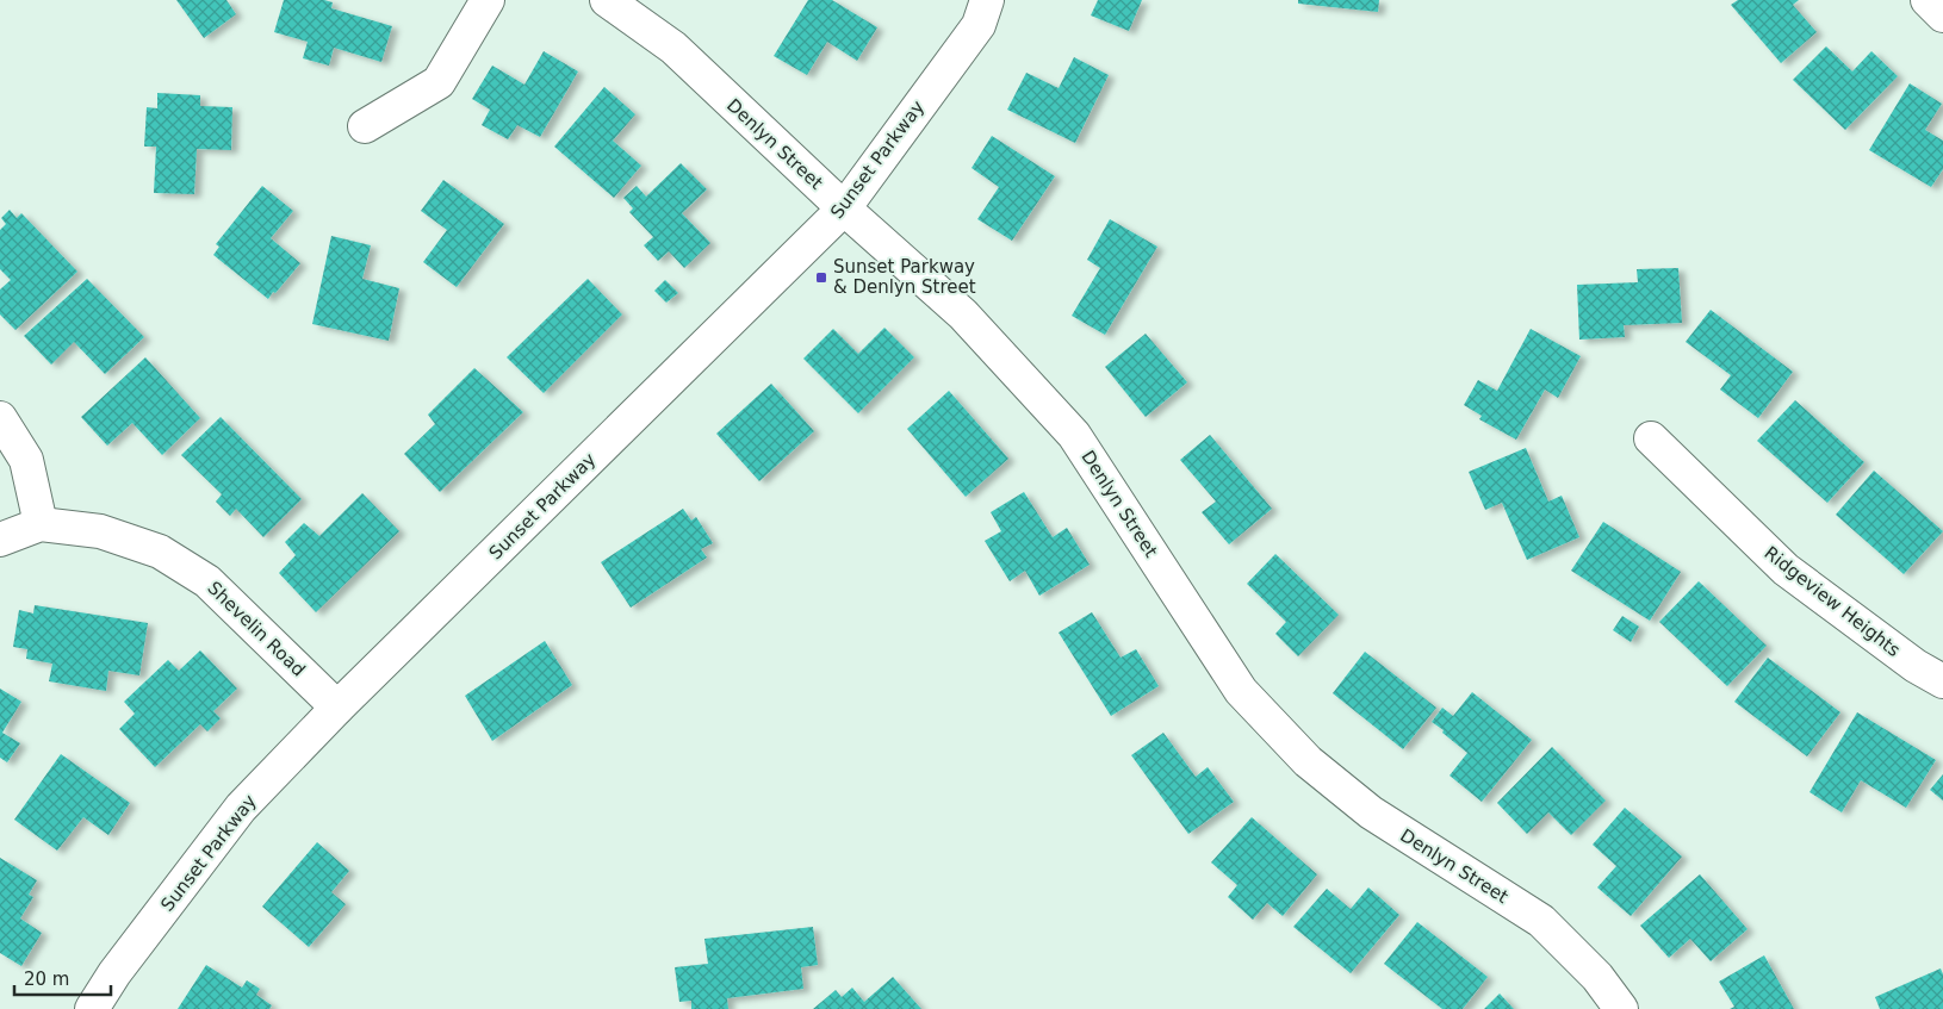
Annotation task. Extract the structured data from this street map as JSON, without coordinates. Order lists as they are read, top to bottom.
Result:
{
  "streets": {
    "street": [
      "Denlyn Street",
      "Sunset Parkway",
      "Ridgeview Heights",
      "Shevelin Road"
    ]
  },
  "crossings": [
    ["Denlyn Street", "Sunset Parkway"],
    ["Sunset Parkway", "Shevelin Road"]
  ],
  "places": {
    "transit": ["Sunset Parkway & Denlyn Street"]
  },
  "scale_bar": "20 m"
}
